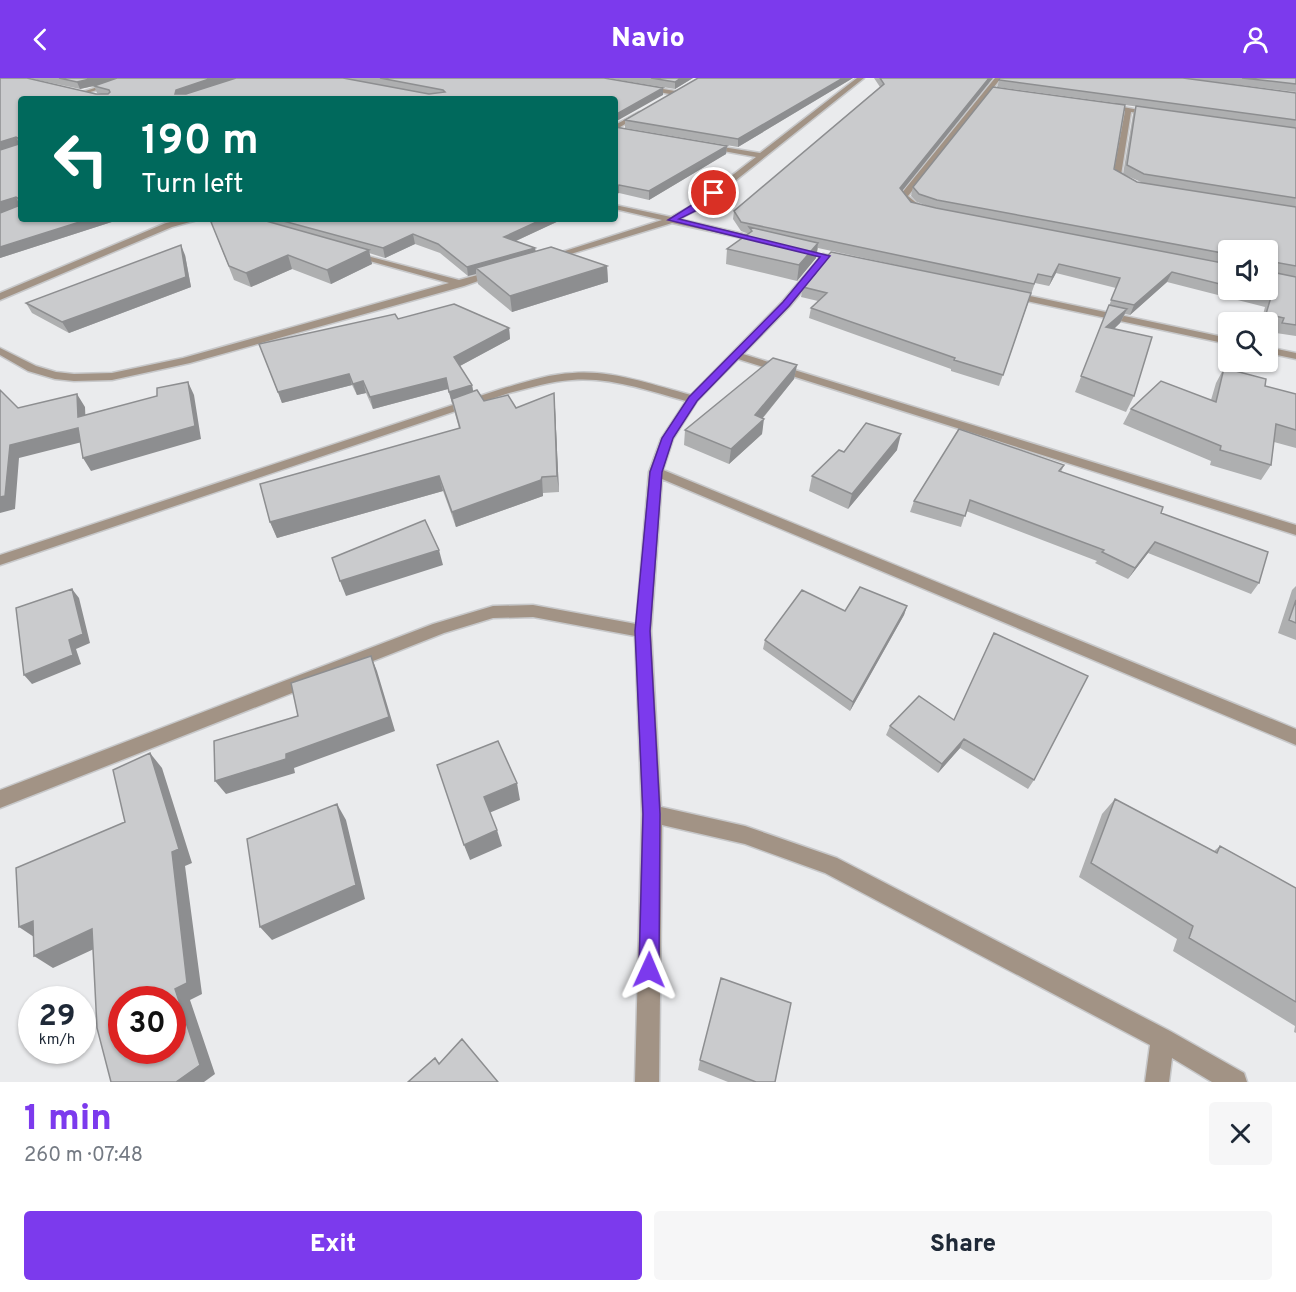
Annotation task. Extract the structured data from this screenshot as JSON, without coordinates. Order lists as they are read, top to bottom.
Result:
{
  "page": {
    "header": "Navio",
    "turn": ["190 m", "Turn left"],
    "speed": "29 km/h",
    "limit": "30",
    "heading": ["1 min", "260 m · 07:48"],
    "buttons": ["Exit", "Share"]
  }
}
